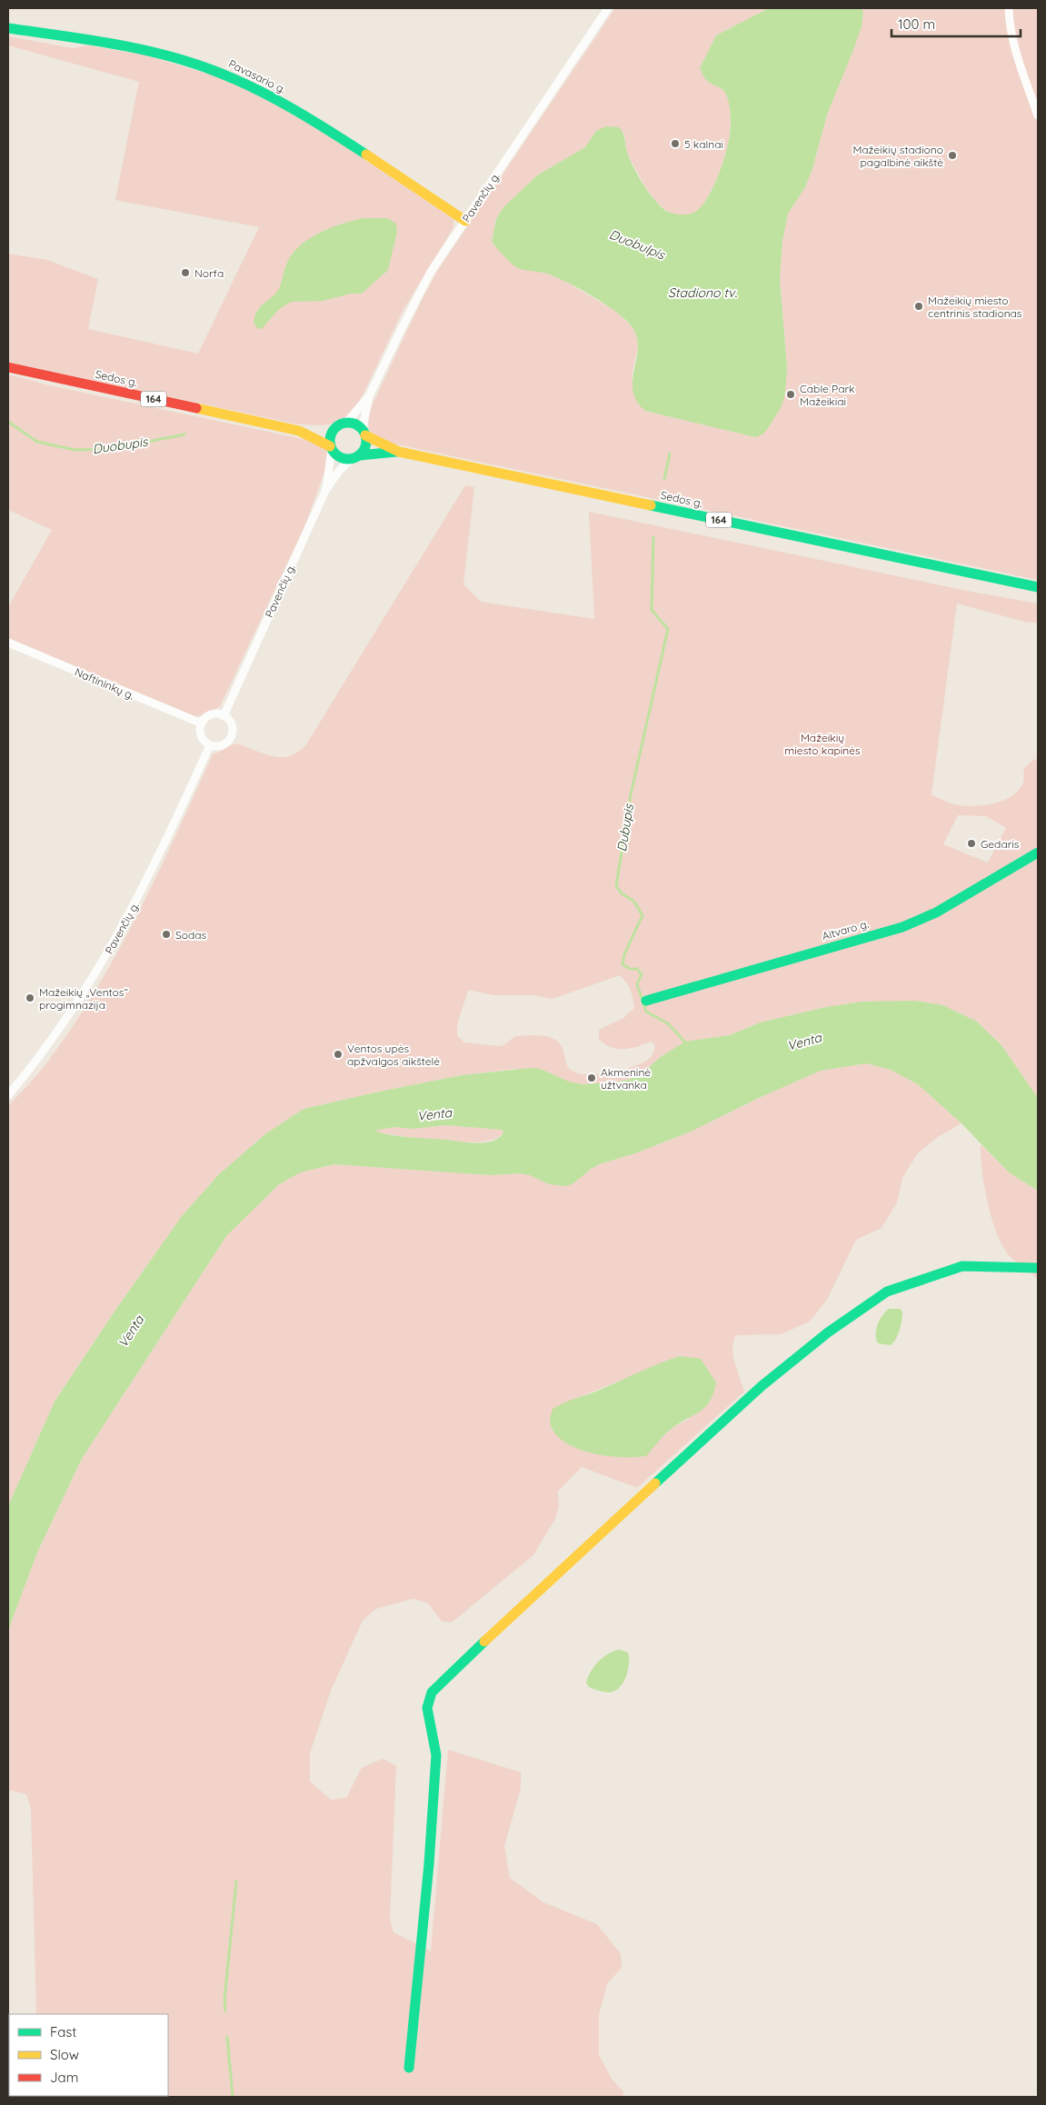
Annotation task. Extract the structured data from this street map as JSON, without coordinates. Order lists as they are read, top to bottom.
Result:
{
  "streets": {
    "street": [
      "Pavasario g.",
      "Pavenčių g.",
      "Sedos g.",
      "164",
      "Naftininkų g.",
      "Aitvaro g."
    ]
  },
  "crossings": [
    ["Pavasario g.", "Pavenčių g."],
    ["Pavenčių g.", "Sedos g."],
    ["Pavenčių g.", "164"],
    ["Pavenčių g.", "Naftininkų g."],
    ["Sedos g.", "164"]
  ],
  "water": [
    "Duobulpis",
    "Stadiono tv.",
    "Duobupis",
    "Dubupis",
    "Venta"
  ],
  "parks": ["Mažeikių miesto kapinės"],
  "places": [
    "5 kalnai",
    "Mažeikių stadiono pagalbinė aikštė",
    "Norfa",
    "Mažeikių miesto centrinis stadionas",
    "Cable Park Mažeikiai",
    "Gedaris",
    "Sodas",
    "Mažeikių „Ventos“ progimnazija",
    "Ventos upės apžvalgos aikštelė",
    "Akmeninė užtvanka"
  ],
  "legend": ["Fast", "Slow", "Jam"],
  "scale_bar": "100 m"
}
